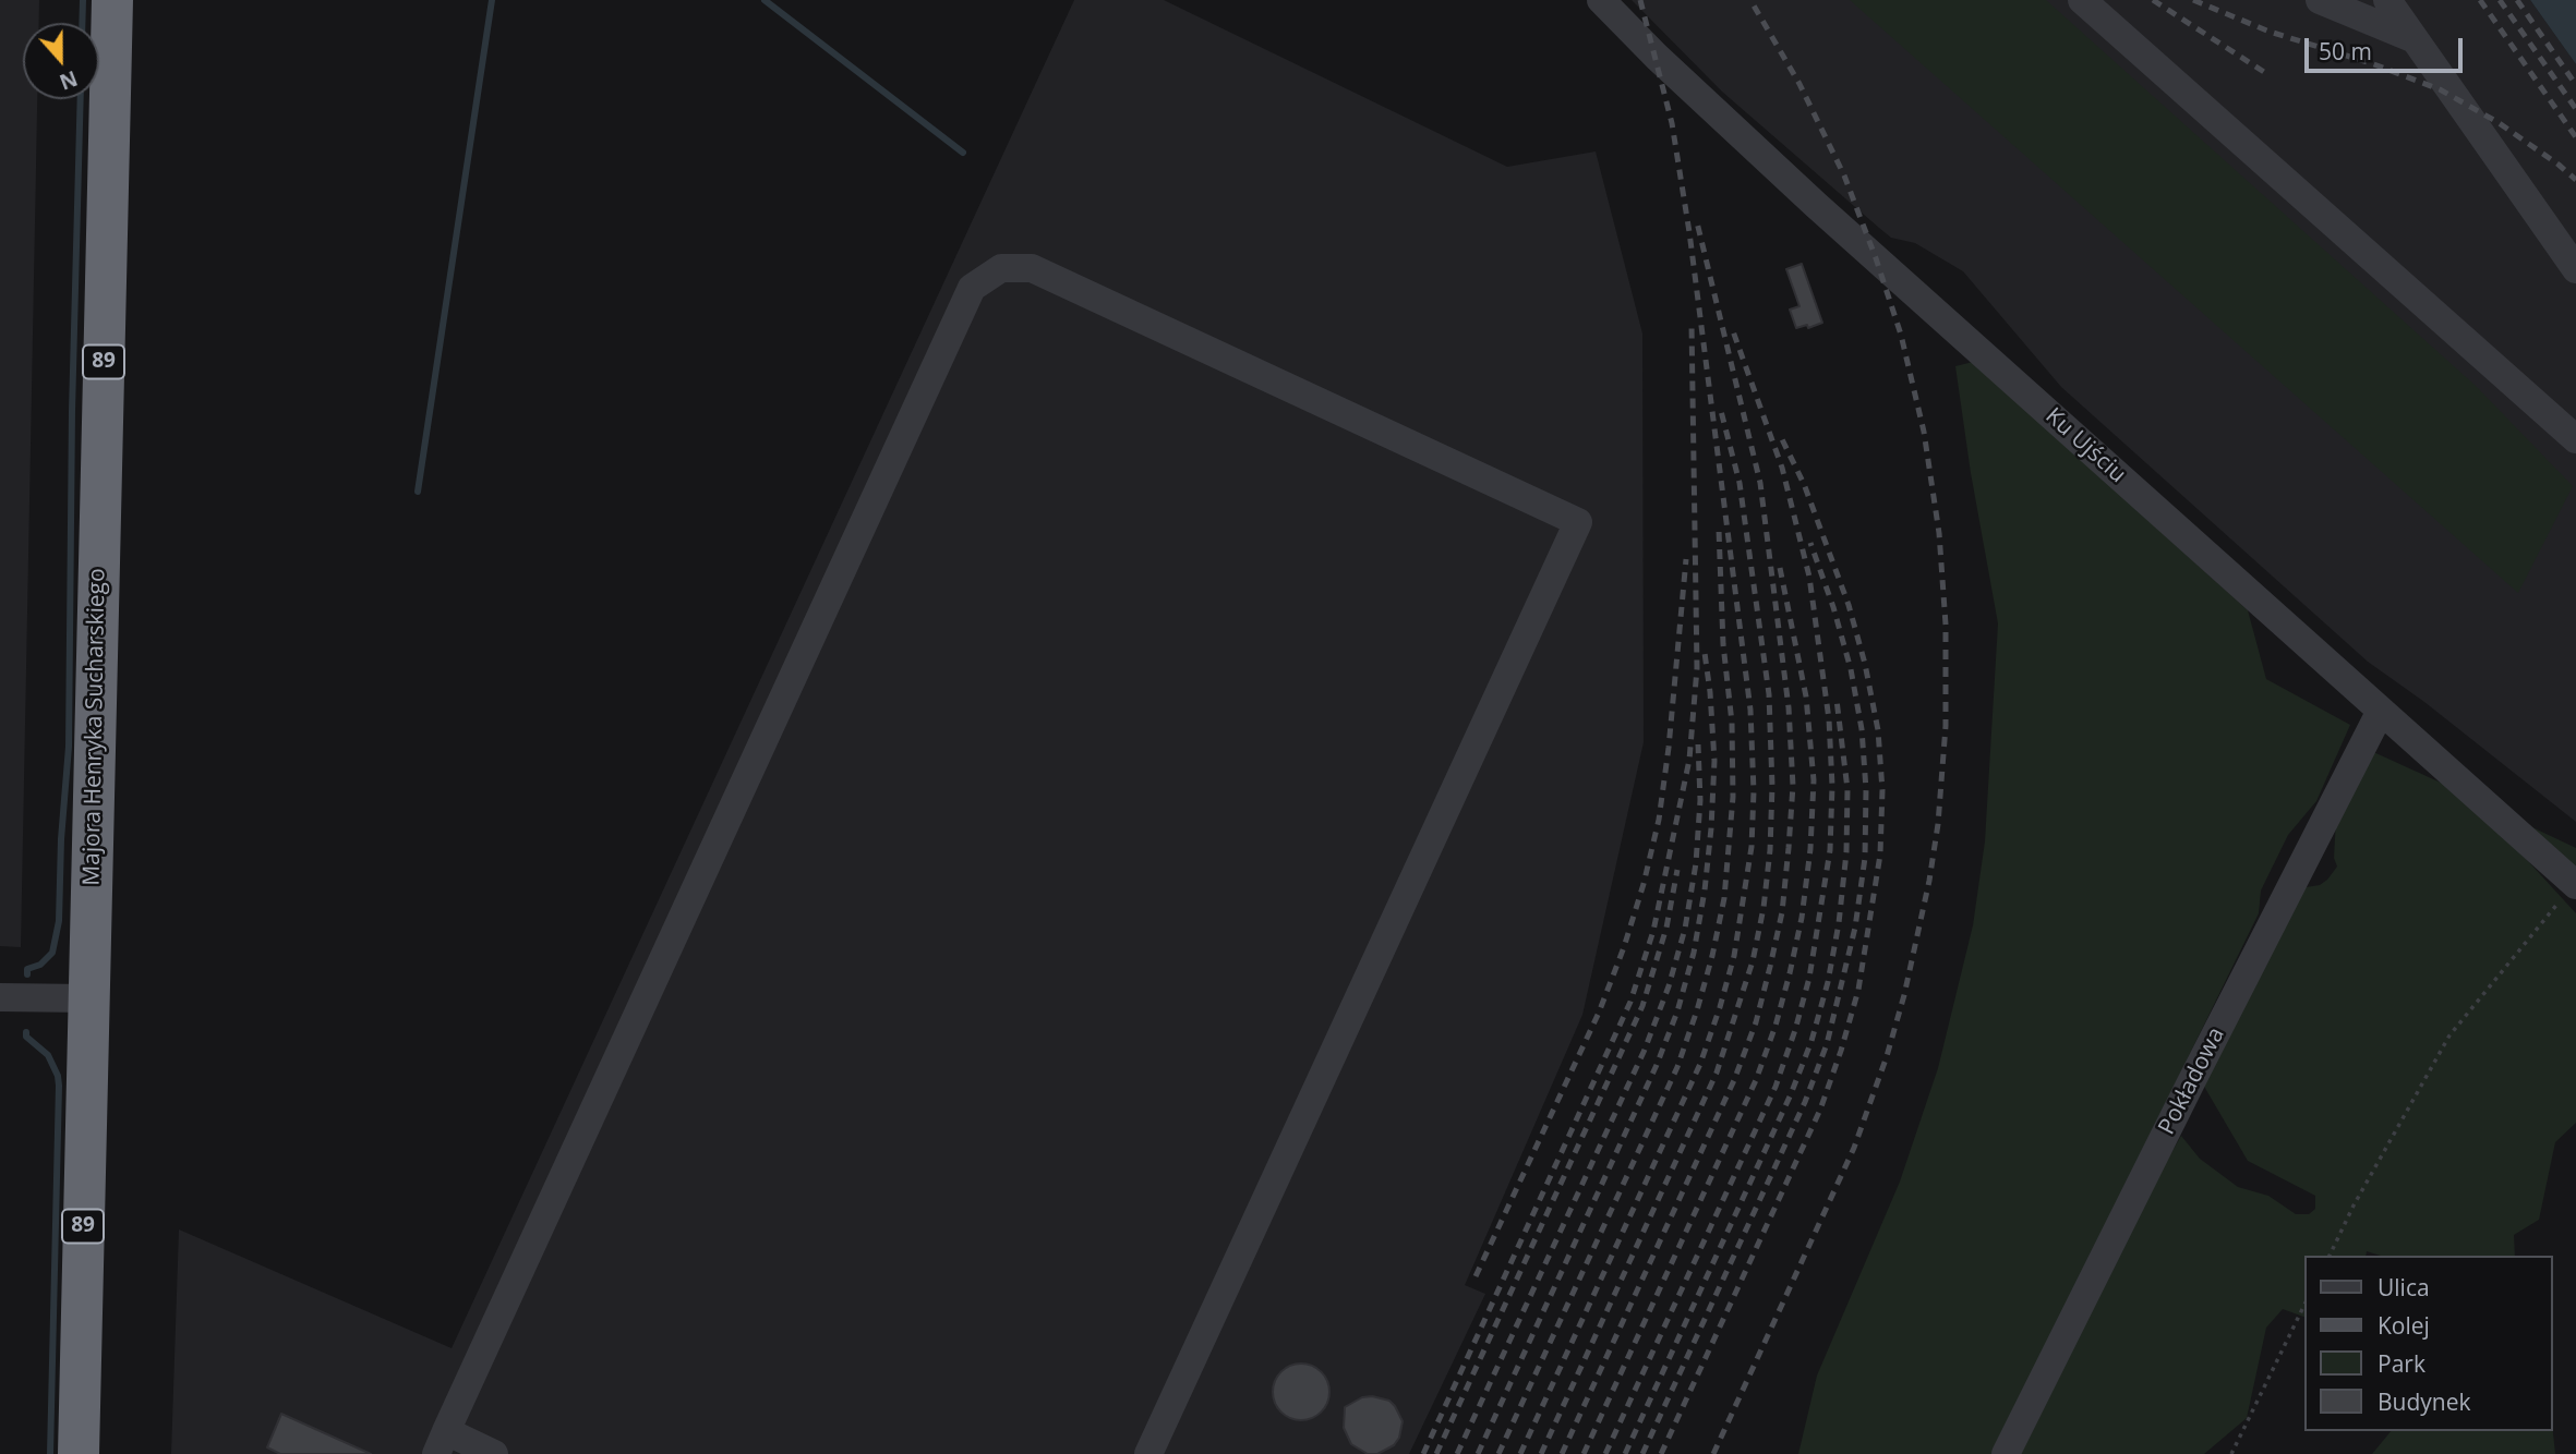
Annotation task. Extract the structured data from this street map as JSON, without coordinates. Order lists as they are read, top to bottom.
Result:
{
  "streets": {
    "highway": ["89", "Majora Henryka Sucharskiego"],
    "street": ["Ku Ujściu", "Pokładowa"]
  },
  "crossings": [
    ["Ku Ujściu", "Pokładowa"]
  ],
  "legend": [
    "Ulica",
    "Kolej",
    "Park",
    "Budynek"
  ],
  "scale_bar": "50 m",
  "north": "bottom"
}
